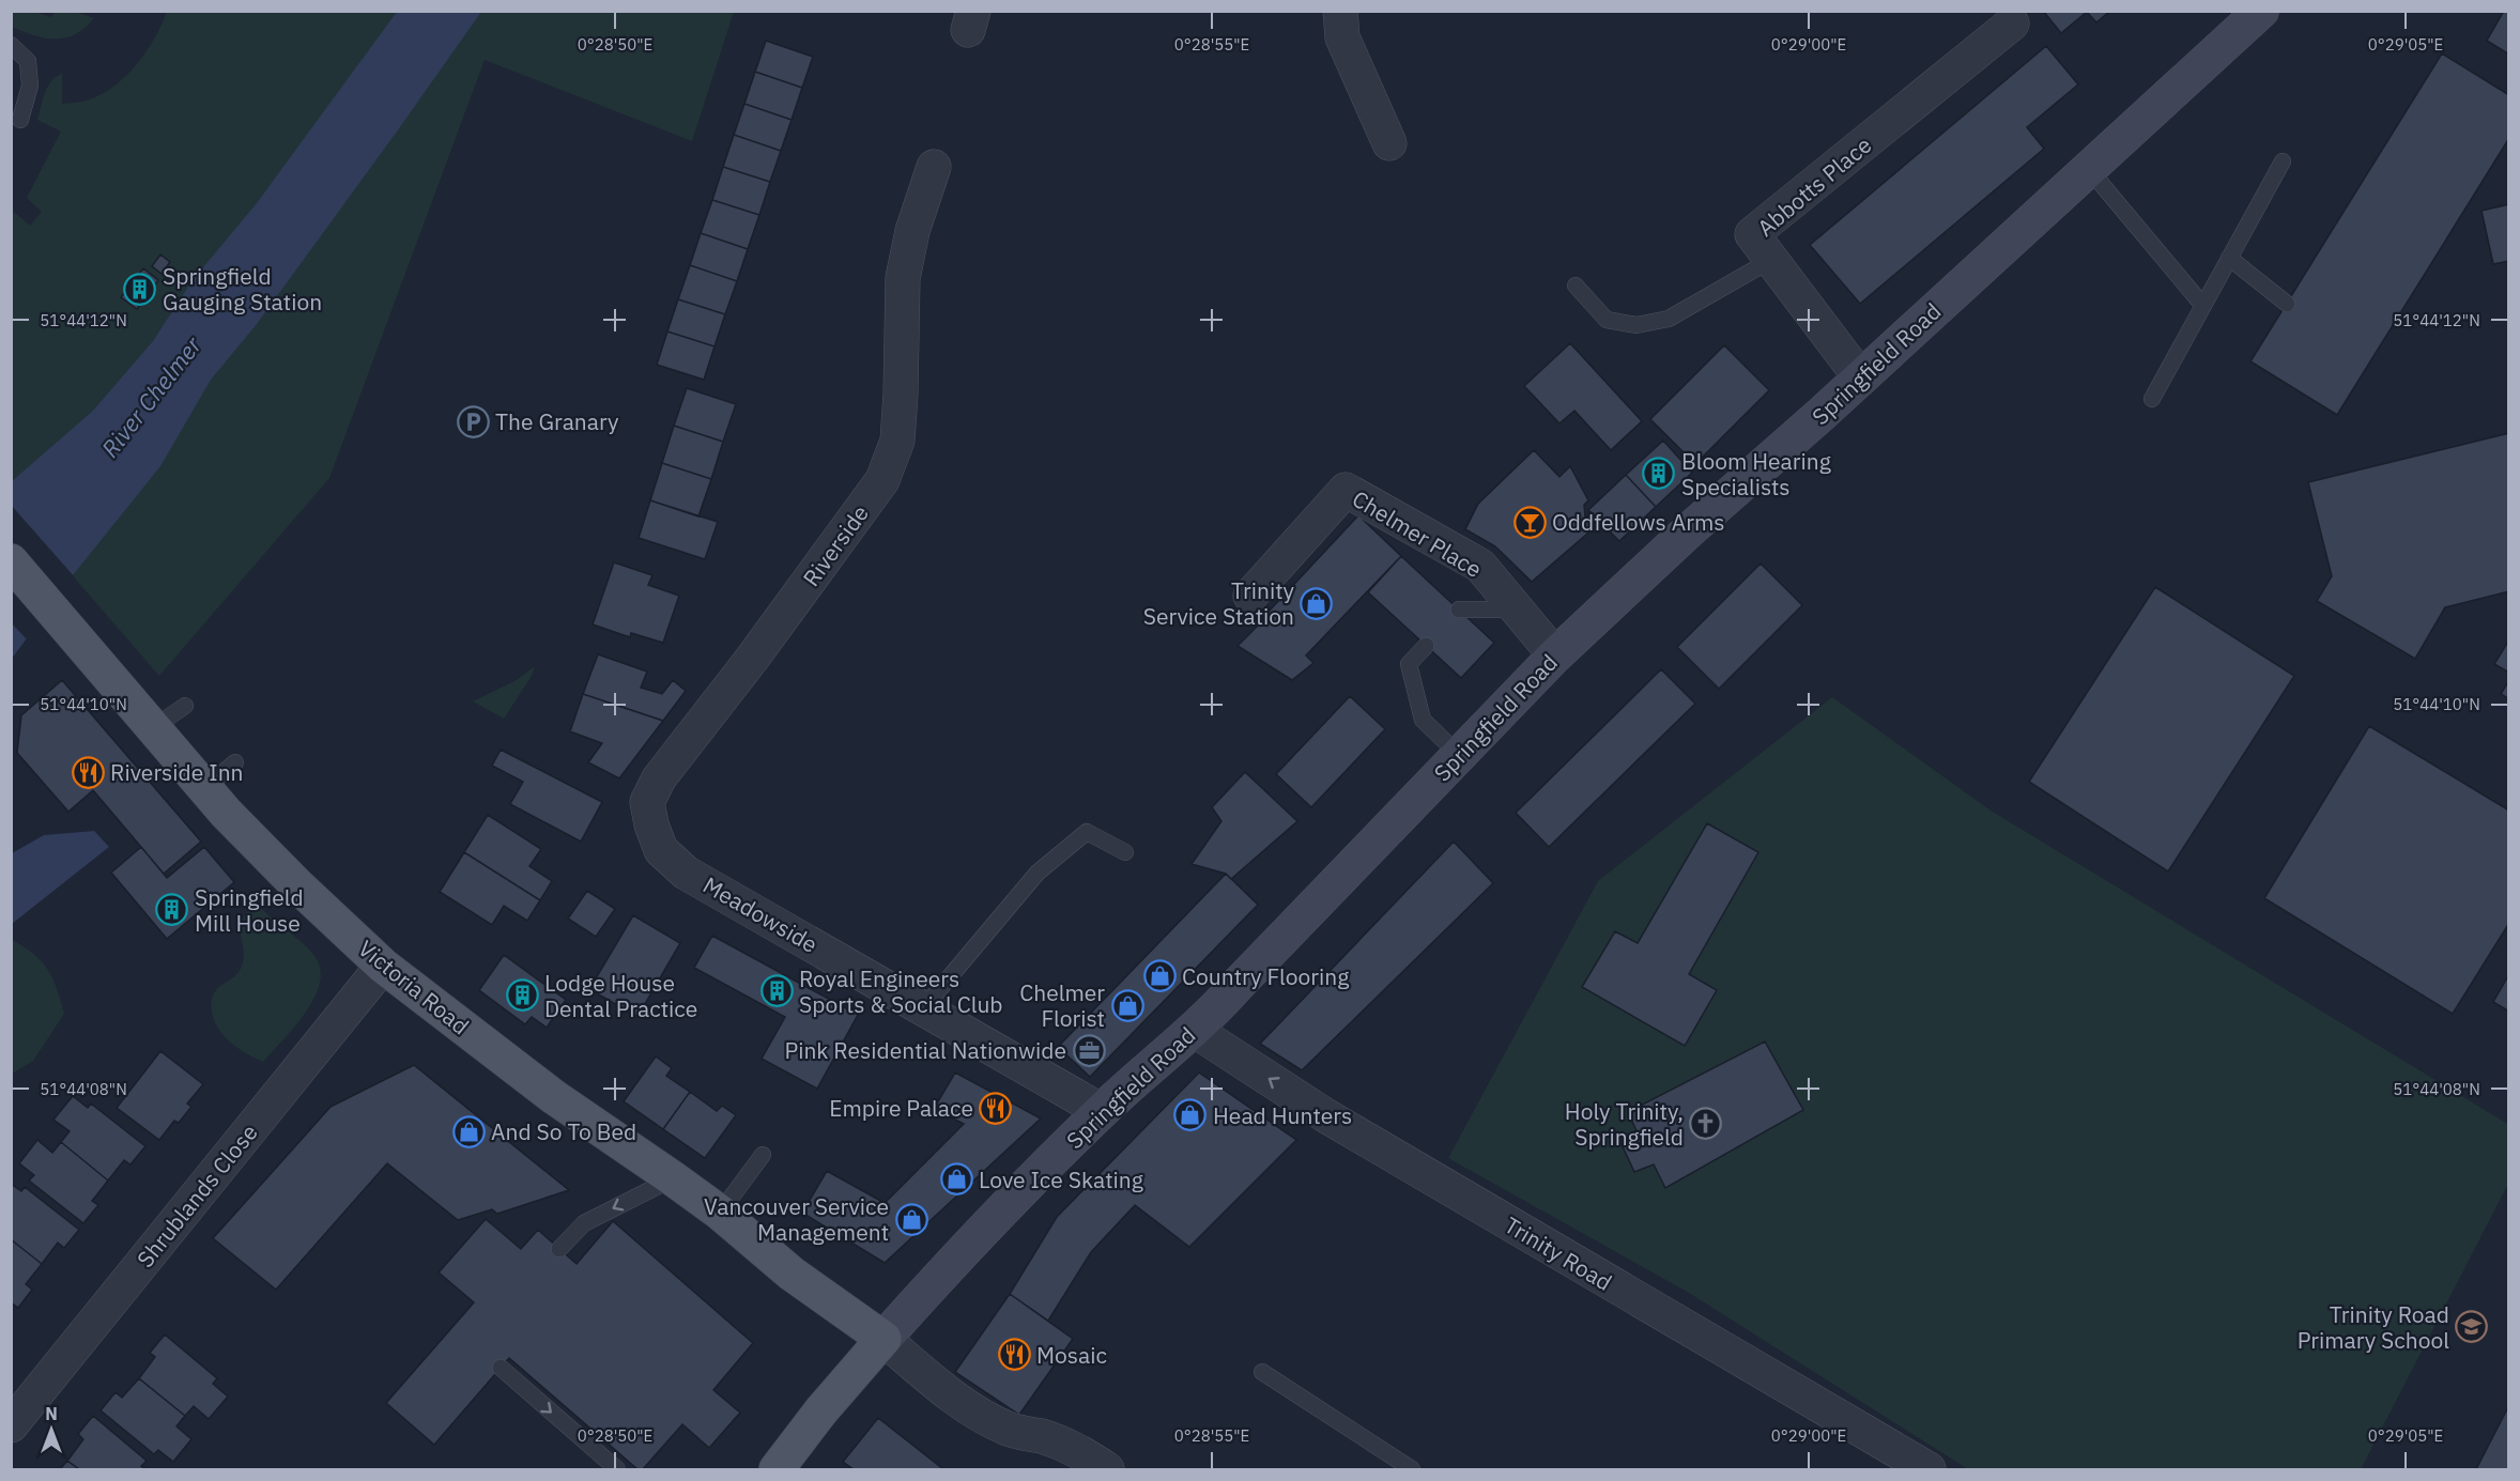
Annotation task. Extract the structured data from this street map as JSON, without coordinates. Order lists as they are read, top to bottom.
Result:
{
  "streets": {
    "main road": ["Springfield Road", "Victoria Road"],
    "street": [
      "Abbotts Place",
      "Chelmer Place",
      "Riverside",
      "Meadowside",
      "Shrublands Close",
      "Trinity Road"
    ]
  },
  "crossings": [
    ["Abbotts Place", "Springfield Road"],
    ["Springfield Road", "Chelmer Place"],
    ["Springfield Road", "Meadowside"],
    ["Springfield Road", "Victoria Road"],
    ["Springfield Road", "Trinity Road"],
    ["Riverside", "Meadowside"],
    ["Victoria Road", "Shrublands Close"]
  ],
  "one_way": ["Trinity Road"],
  "water": ["River Chelmer"],
  "places": {
    "building": [
      "Springfield Gauging Station",
      "Bloom Hearing Specialists",
      "Springfield Mill House",
      "Royal Engineers Sports & Social Club",
      "Lodge House Dental Practice"
    ],
    "parking": ["The Granary"],
    "bar": ["Oddfellows Arms"],
    "shop": [
      "Trinity Service Station",
      "Country Flooring",
      "Chelmer Florist",
      "Head Hunters",
      "And So To Bed",
      "Love Ice Skating",
      "Vancouver Service Management"
    ],
    "restaurant": ["Riverside Inn", "Empire Palace", "Mosaic"],
    "office": ["Pink Residential Nationwide"],
    "church": ["Holy Trinity, Springfield"],
    "school or university": ["Trinity Road Primary School"]
  },
  "north": "top",
  "coordinates": [
    "0°28'50\"E",
    "0°28'55\"E",
    "0°29'00\"E",
    "0°29'05\"E",
    "51°44'12\"N",
    "51°44'10\"N",
    "51°44'08\"N"
  ]
}
